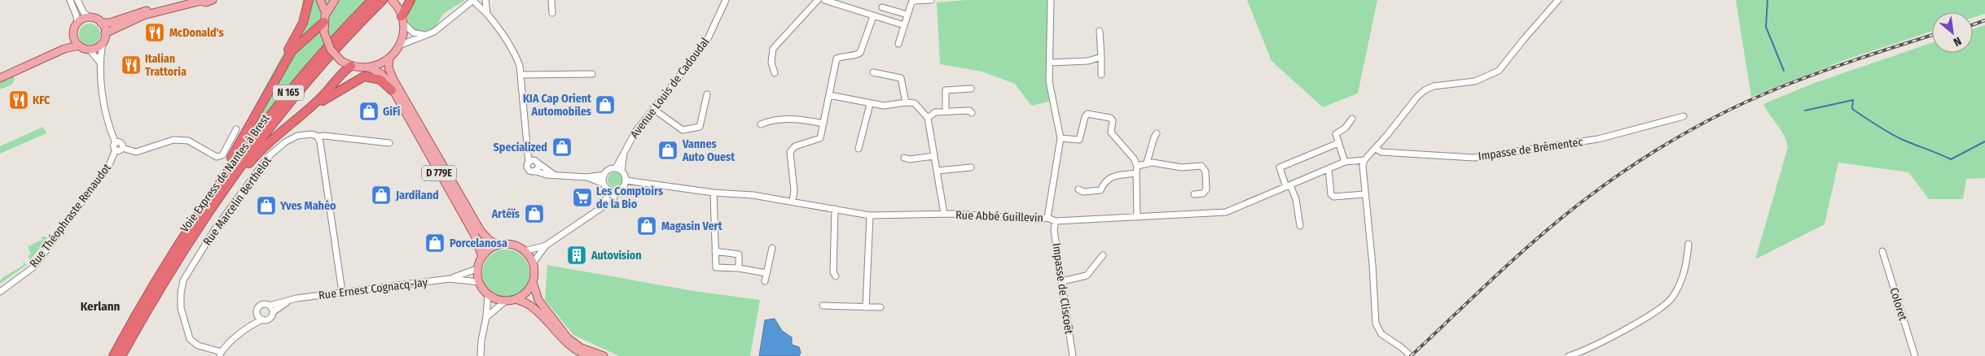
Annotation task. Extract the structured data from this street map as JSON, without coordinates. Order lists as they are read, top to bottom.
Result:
{
  "streets": {
    "highway": ["N 165", "Voie Express de Nantes à Brest"],
    "main road": ["D 779E"],
    "street": [
      "Avenue Louis de Cadoudal",
      "Impasse de Brémentec",
      "Rue Marcelin Berthelot",
      "Rue Théophraste Renaudot",
      "Rue Abbé Guillevin",
      "Rue Ernest Cognacq-Jay",
      "Impasse de Cliscoët",
      "Coloret"
    ]
  },
  "crossings": [
    ["Avenue Louis de Cadoudal", "Rue Abbé Guillevin"],
    ["D 779E", "Rue Ernest Cognacq-Jay"],
    ["Rue Abbé Guillevin", "Impasse de Cliscoët"]
  ],
  "districts": ["Kerlann"],
  "places": {
    "restaurant": ["McDonald's", "Italian Trattoria", "KFC"],
    "shop": [
      "KIA Cap Orient Automobiles",
      "GiFi",
      "Specialized",
      "Vannes Auto Ouest",
      "Jardiland",
      "Yves Mahéo",
      "Artéïs",
      "Magasin Vert",
      "Porcelanosa"
    ],
    "supermarket": ["Les Comptoirs de la Bio"],
    "building": ["Autovision"]
  },
  "north": "bottom right"
}
